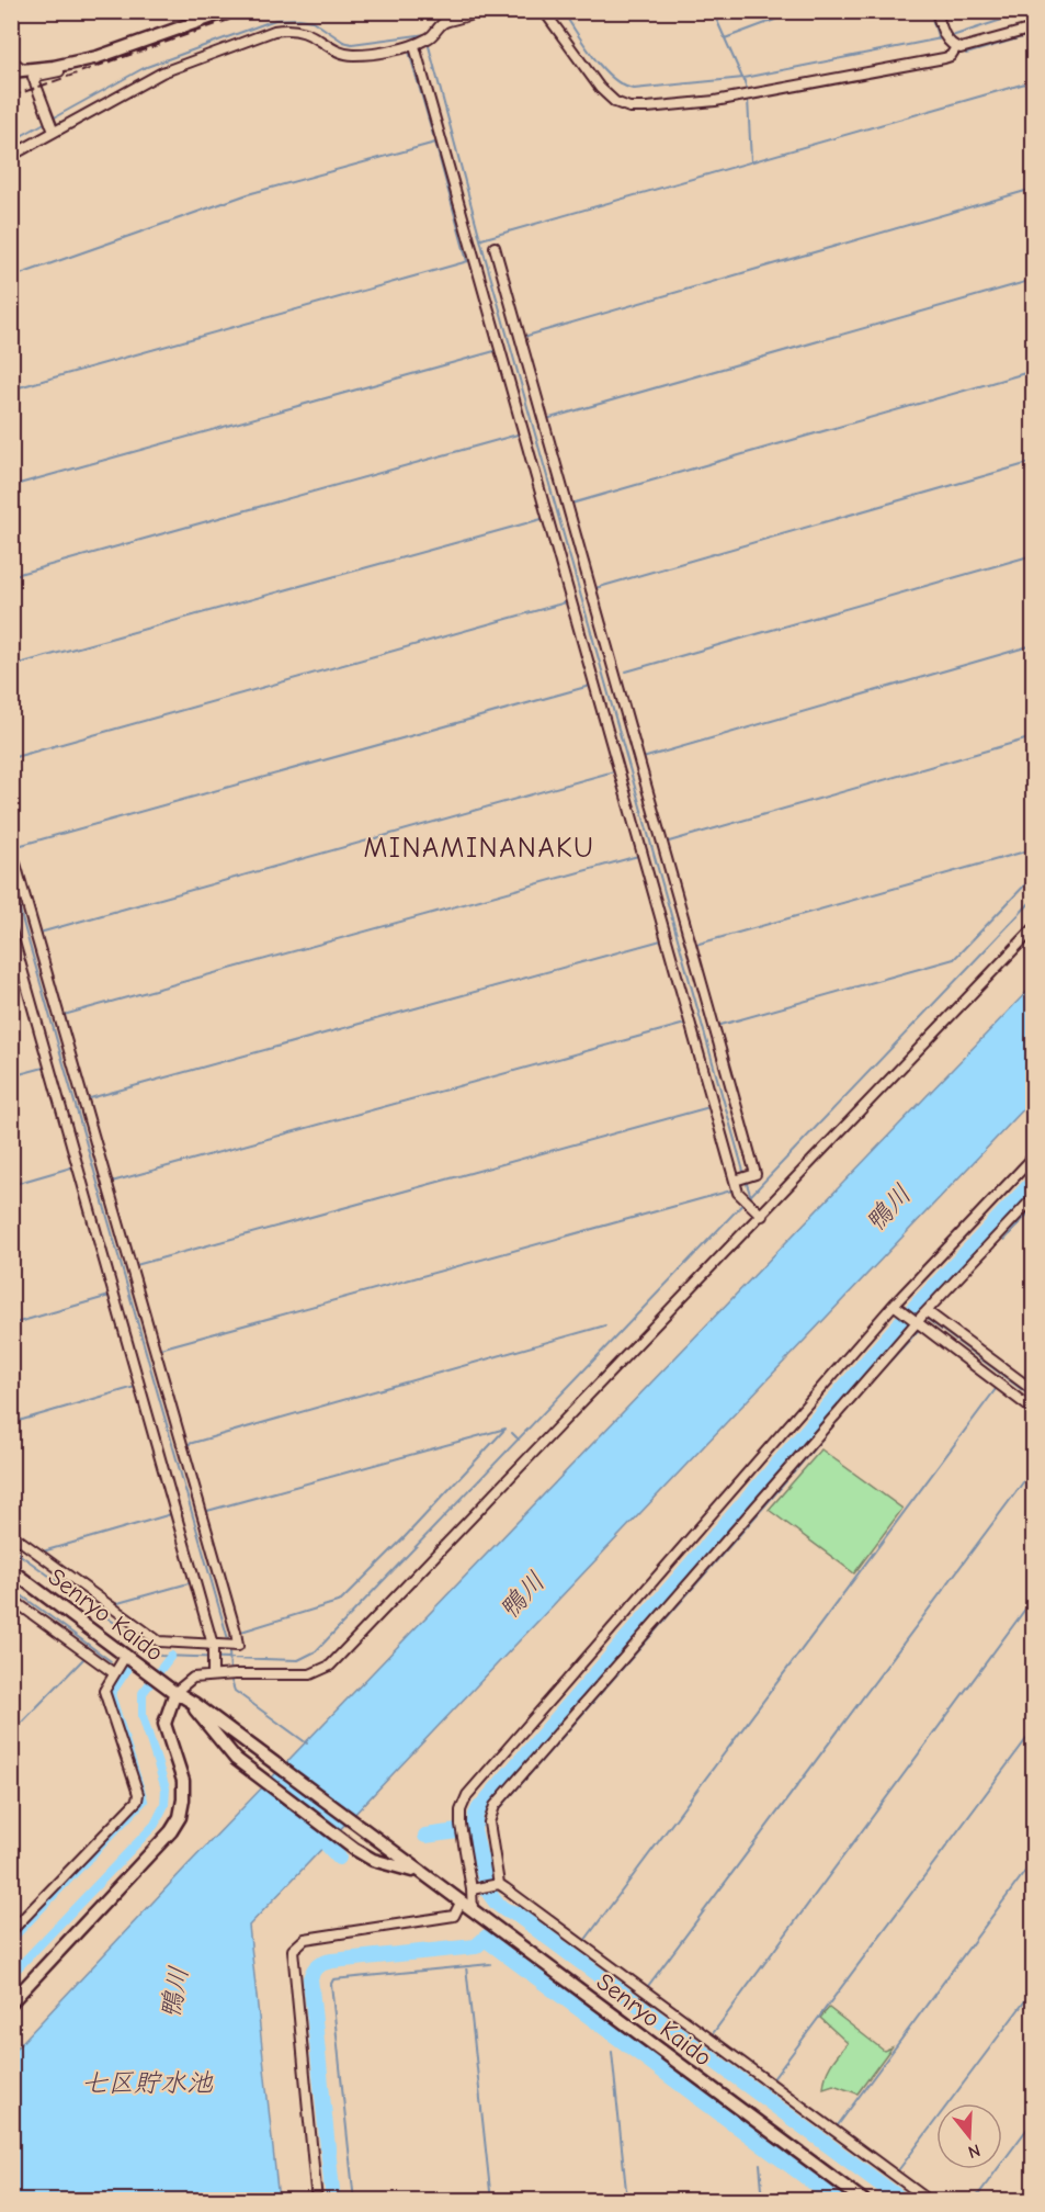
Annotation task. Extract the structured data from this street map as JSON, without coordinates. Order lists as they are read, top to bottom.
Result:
{
  "streets": {
    "street": ["Senryo Kaido"]
  },
  "districts": ["MINAMINANAKU"],
  "water": ["鴨川", "七区貯水池"],
  "north": "bottom"
}
